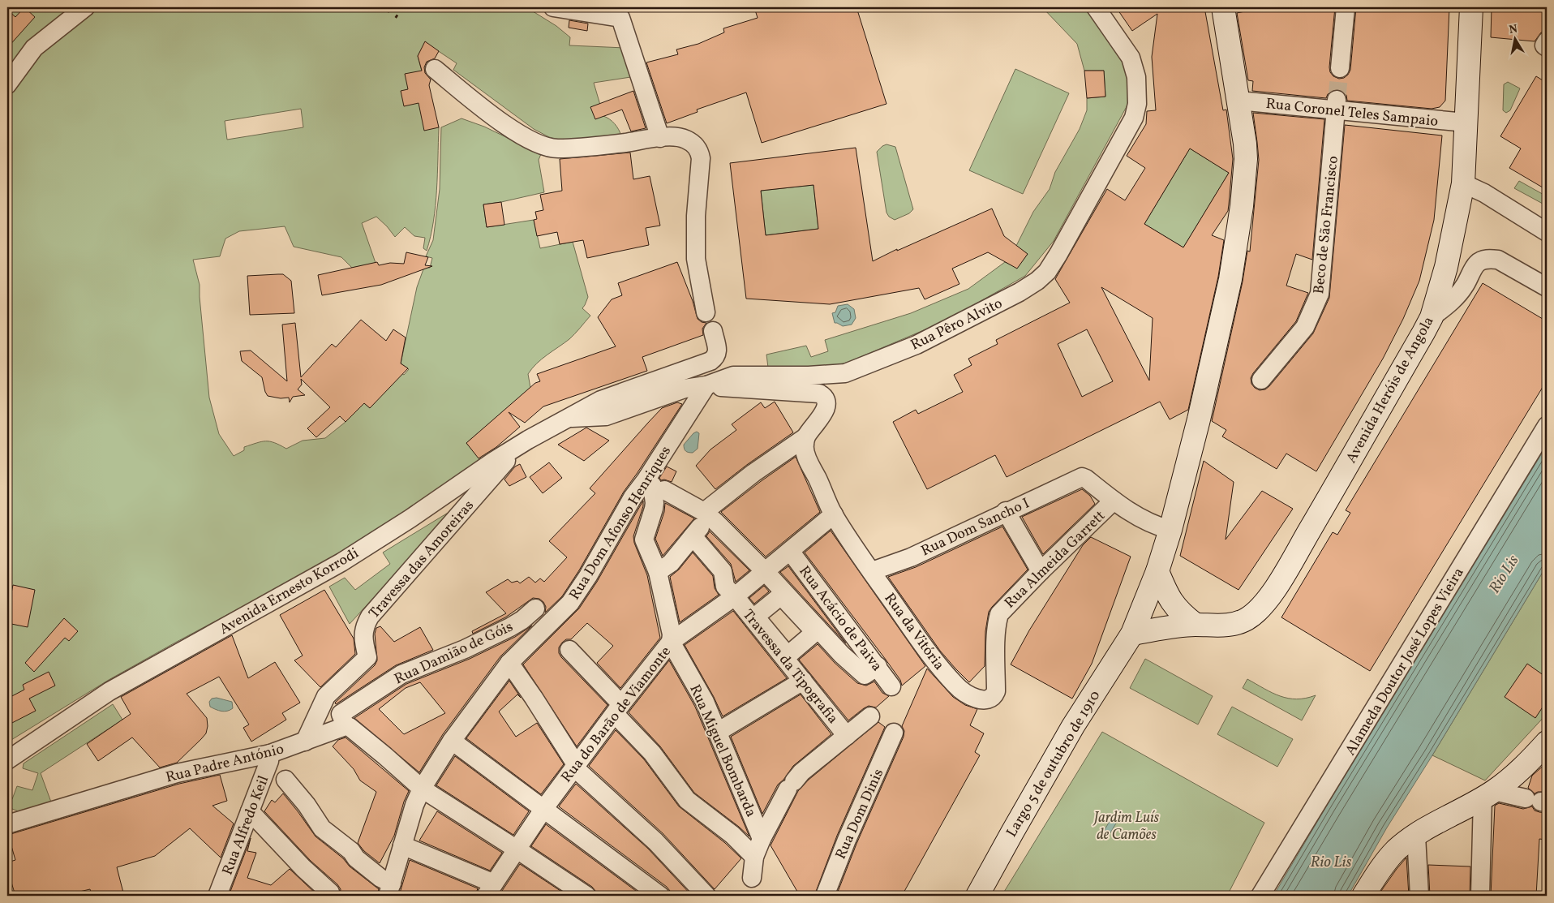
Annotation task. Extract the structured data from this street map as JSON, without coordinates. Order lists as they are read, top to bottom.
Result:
{
  "streets": {
    "main road": ["Avenida Heróis de Angola", "Largo 5 de outubro de 1910"],
    "street": [
      "Rua Coronel Teles Sampaio",
      "Beco de São Francisco",
      "Rua Pêro Alvito",
      "Rua Dom Afonso Henriques",
      "Rua Dom Sancho I",
      "Travessa das Amoreiras",
      "Rua Almeida Garrett",
      "Avenida Ernesto Korrodi",
      "Rua Acácio de Paiva",
      "Rua da Vitória",
      "Rua Damião de Góis",
      "Alameda Doutor José Lopes Vieira",
      "Travessa da Tipografia",
      "Rua do Barão de Viamonte",
      "Rua Miguel Bombarda",
      "Rua Padre António",
      "Rua Dom Dinis",
      "Rua Alfredo Keil"
    ]
  },
  "crossings": [
    ["Rua Coronel Teles Sampaio", "Beco de São Francisco"],
    ["Rua Coronel Teles Sampaio", "Avenida Heróis de Angola"],
    ["Rua Coronel Teles Sampaio", "Largo 5 de outubro de 1910"],
    ["Rua Pêro Alvito", "Rua Dom Afonso Henriques"],
    ["Rua Pêro Alvito", "Avenida Ernesto Korrodi"],
    ["Rua Dom Sancho I", "Rua Almeida Garrett"],
    ["Rua Dom Sancho I", "Rua da Vitória"],
    ["Travessa das Amoreiras", "Avenida Ernesto Korrodi"],
    ["Travessa das Amoreiras", "Rua Padre António"],
    ["Rua Almeida Garrett", "Rua da Vitória"],
    ["Rua Acácio de Paiva", "Rua do Barão de Viamonte"],
    ["Rua da Vitória", "Rua do Barão de Viamonte"],
    ["Rua Damião de Góis", "Rua Padre António"],
    ["Travessa da Tipografia", "Rua do Barão de Viamonte"],
    ["Rua do Barão de Viamonte", "Rua Miguel Bombarda"],
    ["Rua Padre António", "Rua Alfredo Keil"]
  ],
  "water": ["Rio Lis"],
  "parks": ["Jardim Luís de Camões"],
  "north": "top"
}
